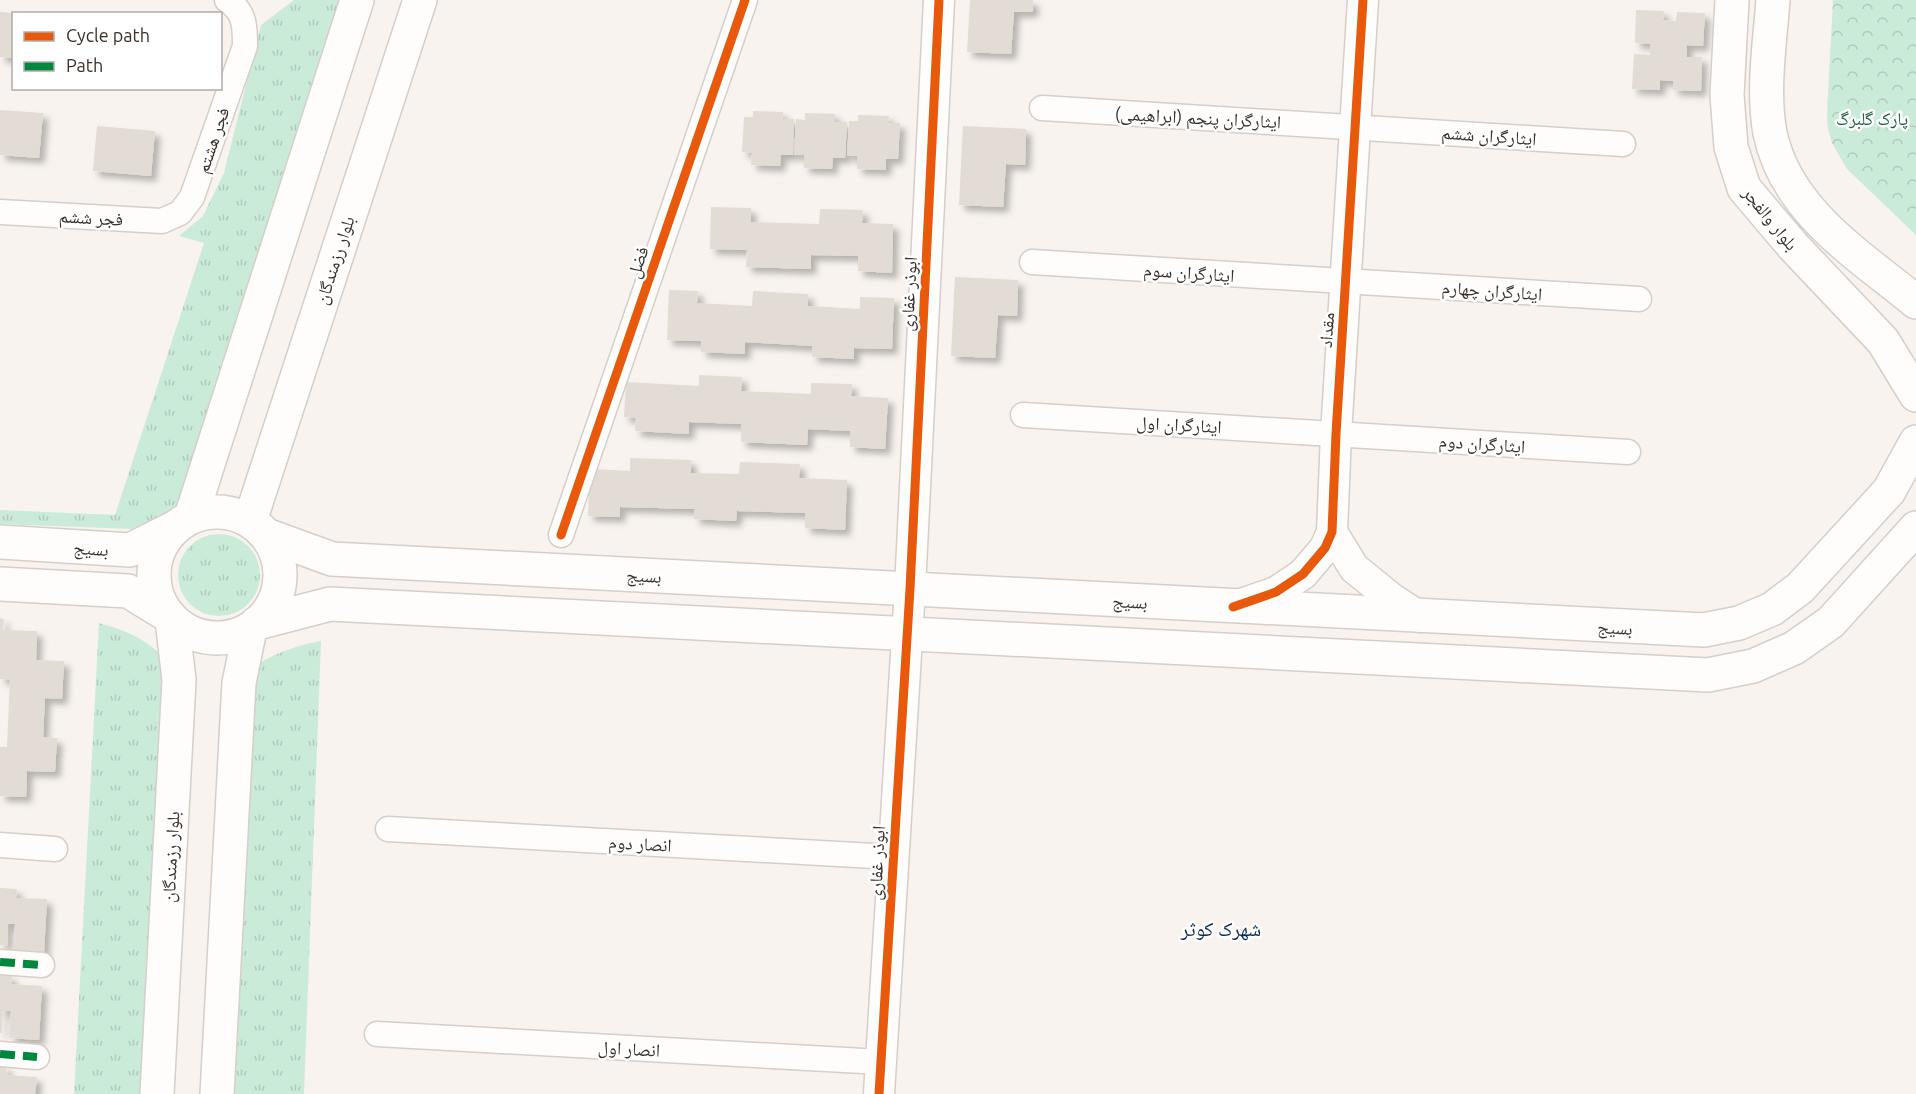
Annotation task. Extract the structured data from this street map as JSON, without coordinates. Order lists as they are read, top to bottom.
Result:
{
  "streets": {
    "main road": ["بلوار والفجر", "بلوار رزمندگان", "بسیج"],
    "street": [
      "ایثارگران پنجم (ابراهیمی)",
      "ایثارگران ششم",
      "فجر هشتم",
      "فجر ششم",
      "فضل",
      "ایثارگران سوم",
      "ایثارگران چهارم",
      "ابوذر غفاری",
      "مقداد",
      "ایثارگران اول",
      "ایثارگران دوم",
      "انصار دوم",
      "انصار اول"
    ]
  },
  "crossings": [
    ["ایثارگران پنجم (ابراهیمی)", "ایثارگران ششم"],
    ["ایثارگران پنجم (ابراهیمی)", "مقداد"],
    ["ایثارگران ششم", "مقداد"],
    ["فجر هشتم", "فجر ششم"],
    ["بلوار رزمندگان", "بسیج"],
    ["ایثارگران سوم", "ایثارگران چهارم"],
    ["ایثارگران سوم", "مقداد"],
    ["ایثارگران چهارم", "مقداد"],
    ["ابوذر غفاری", "بسیج"],
    ["ابوذر غفاری", "انصار دوم"],
    ["ابوذر غفاری", "انصار اول"],
    ["مقداد", "ایثارگران اول"],
    ["مقداد", "ایثارگران دوم"],
    ["مقداد", "بسیج"],
    ["ایثارگران اول", "ایثارگران دوم"]
  ],
  "districts": ["شهرک کوثر"],
  "parks": ["پارک گلبرگ"],
  "legend": ["Cycle path", "Path"]
}
